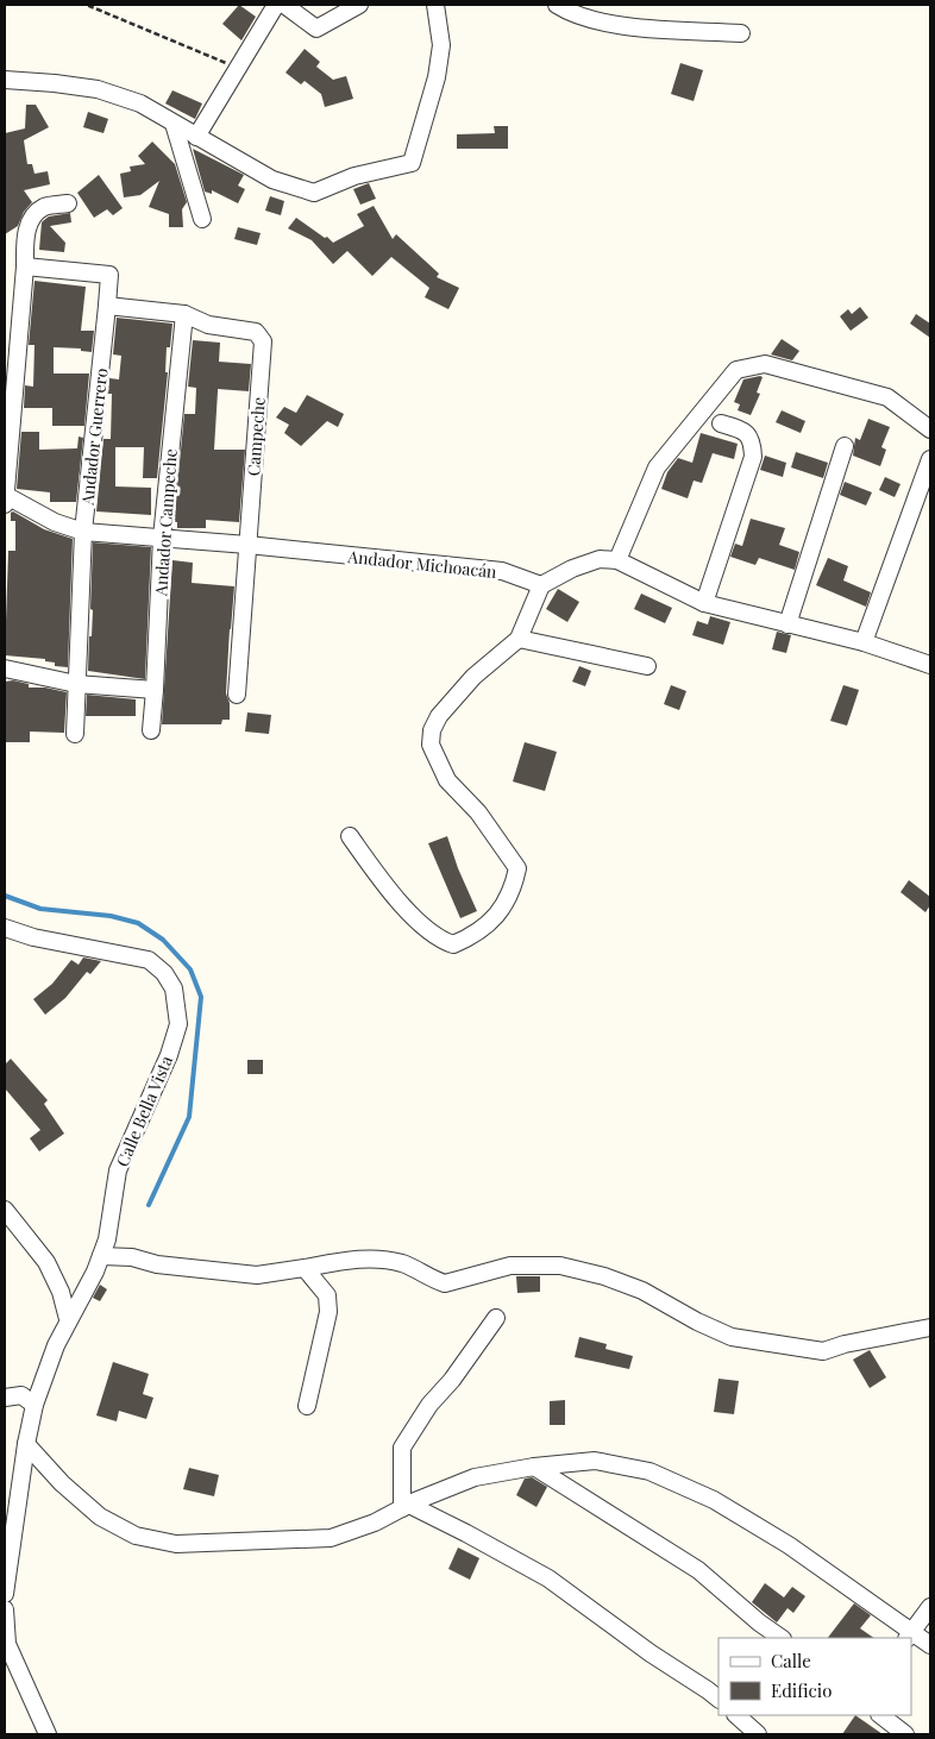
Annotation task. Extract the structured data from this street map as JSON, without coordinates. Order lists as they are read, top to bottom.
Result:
{
  "streets": {
    "street": [
      "Andador Guerrero",
      "Campeche",
      "Andador Campeche",
      "Andador Michoacán",
      "Calle Bella Vista"
    ]
  },
  "crossings": [
    ["Andador Guerrero", "Campeche"],
    ["Andador Guerrero", "Andador Michoacán"],
    ["Campeche", "Andador Campeche"],
    ["Campeche", "Andador Michoacán"],
    ["Andador Campeche", "Andador Michoacán"]
  ],
  "legend": ["Calle", "Edificio"]
}
